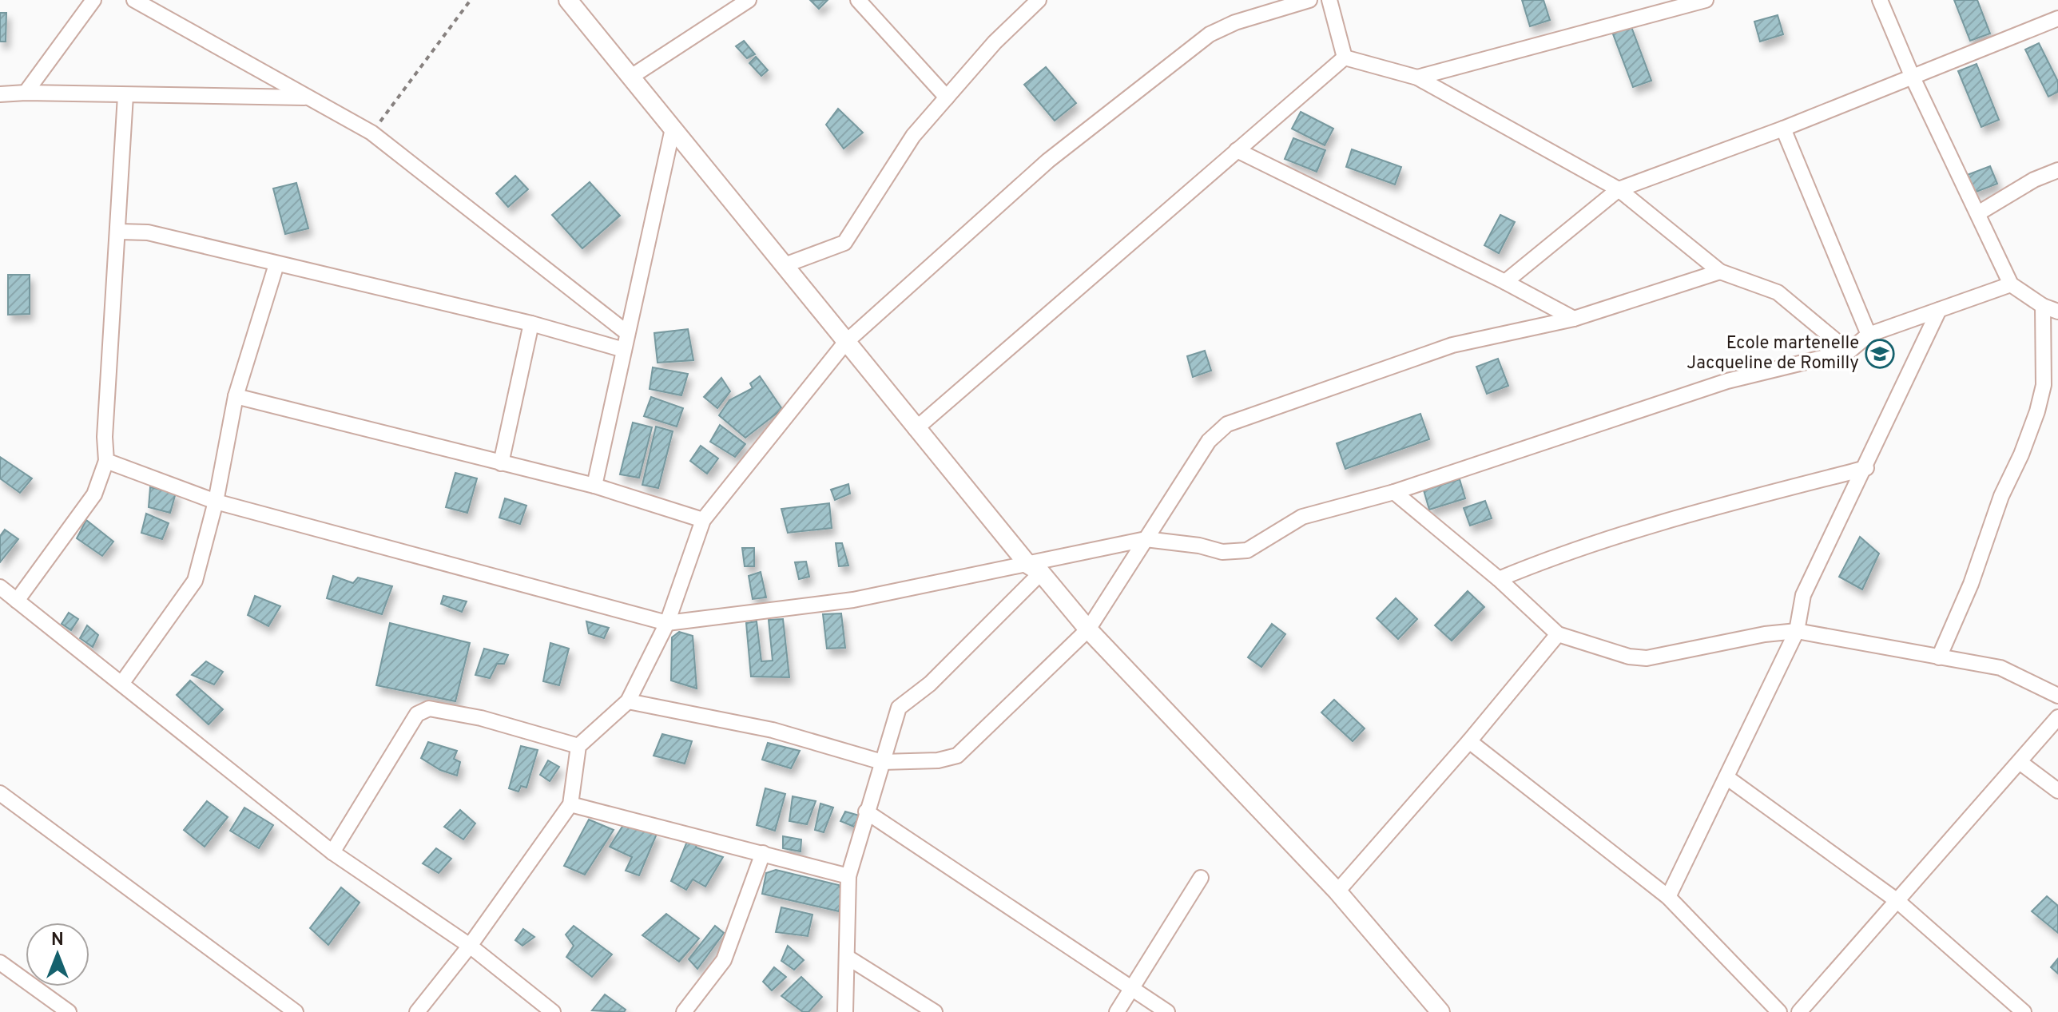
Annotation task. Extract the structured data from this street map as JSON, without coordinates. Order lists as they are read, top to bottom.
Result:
{
  "places": {
    "school or university": ["Ecole martenelle Jacqueline de Romilly"]
  },
  "north": "top"
}
